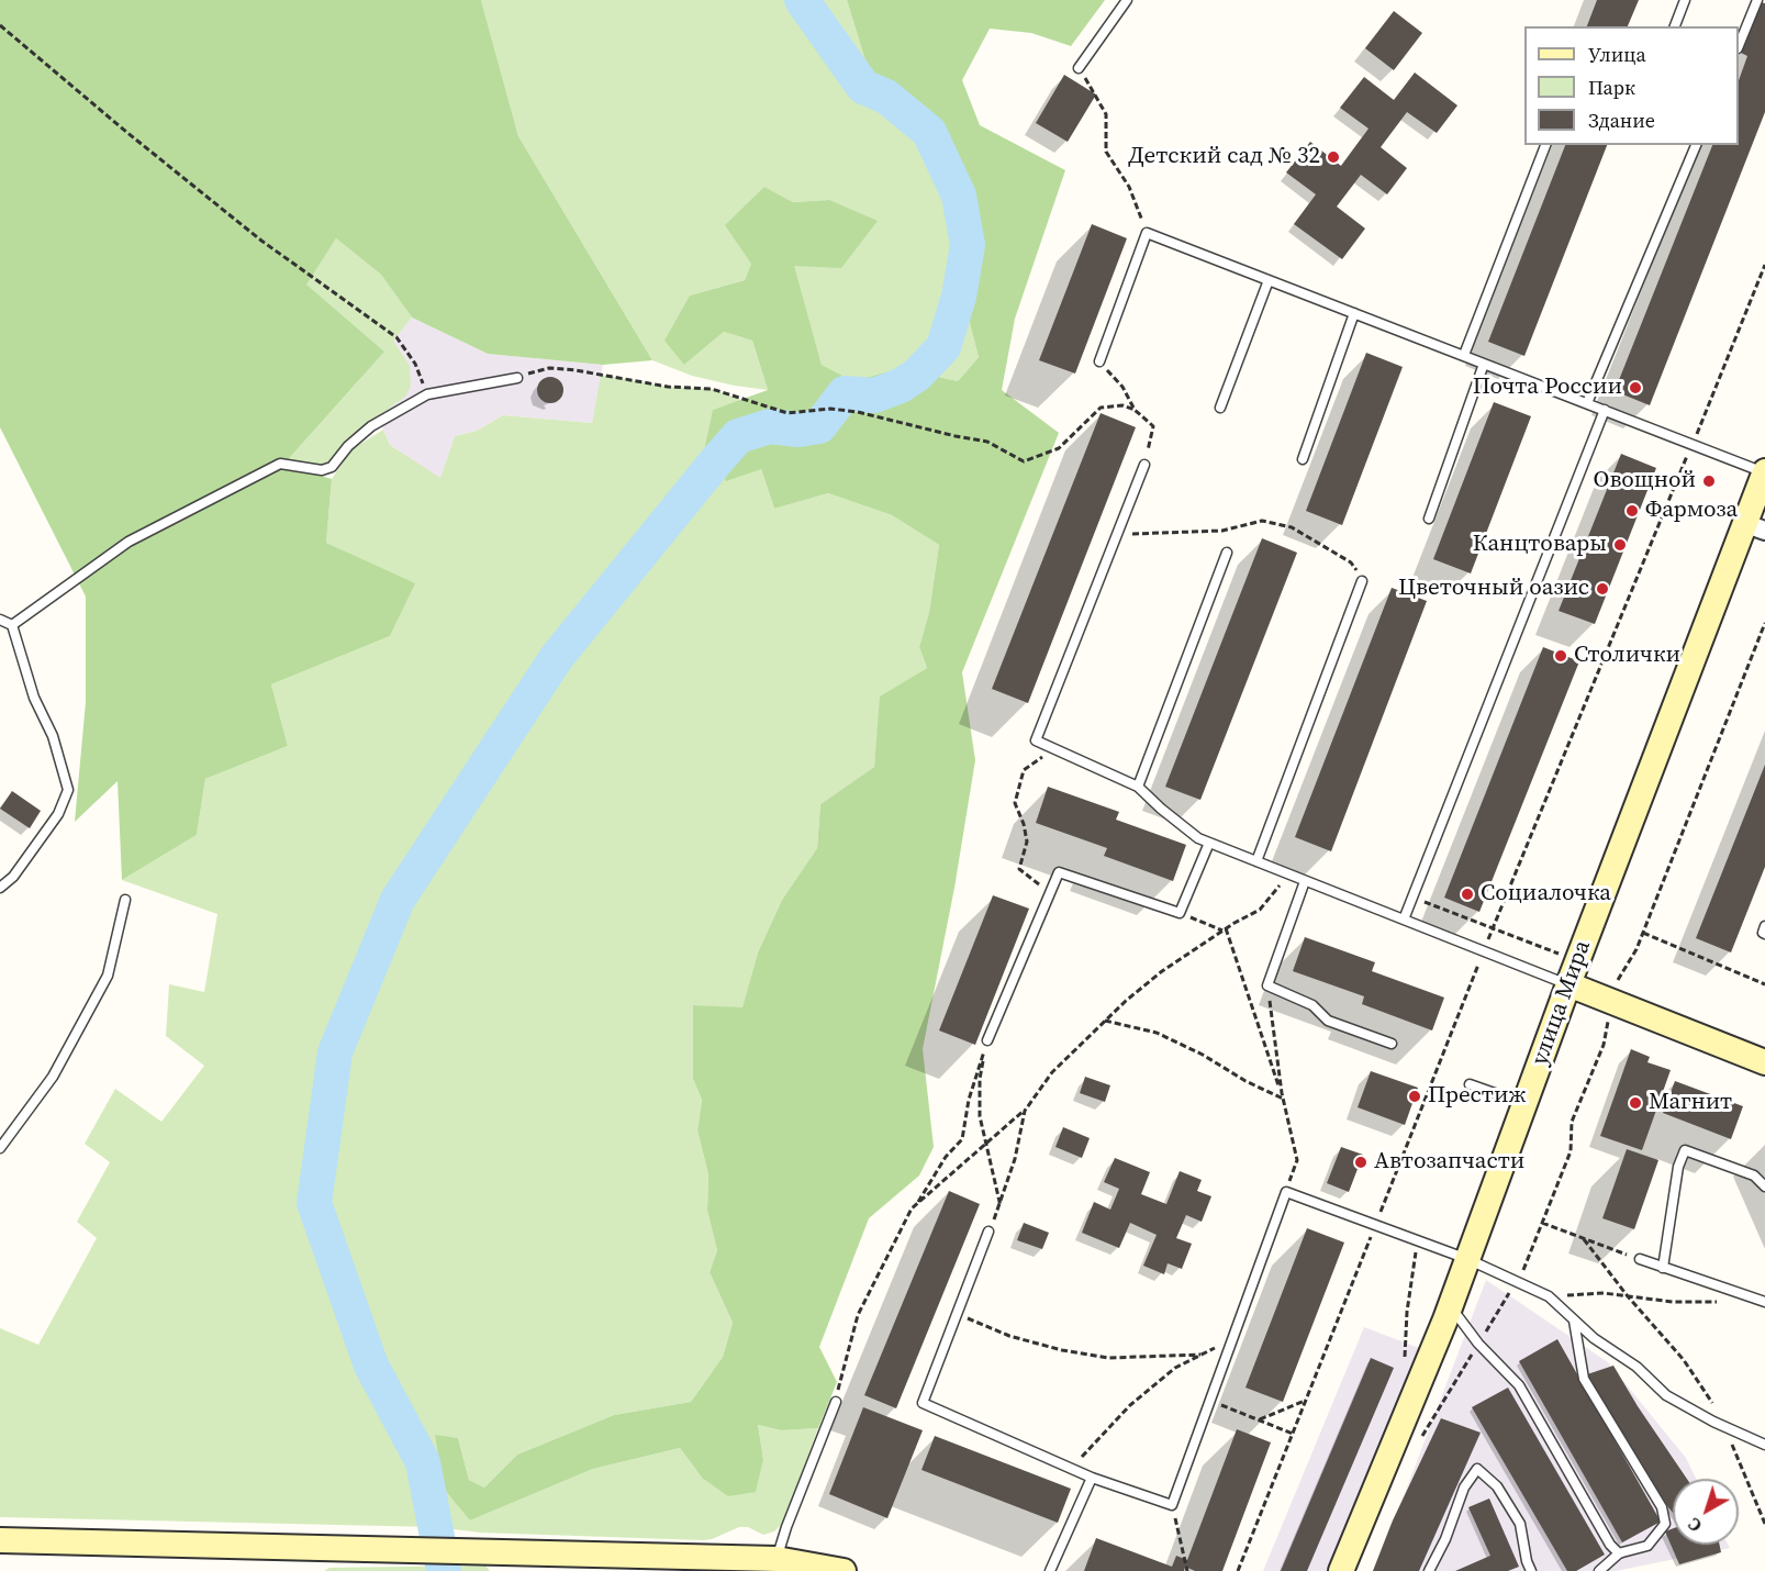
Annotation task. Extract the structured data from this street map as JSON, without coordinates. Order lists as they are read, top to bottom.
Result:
{
  "streets": {
    "main road": ["улица Мира"]
  },
  "places": [
    "Детский сад № 32",
    "Почта России",
    "Овощной",
    "Фармоза",
    "Канцтовары",
    "Цветочный оазис",
    "Столички",
    "Социалочка",
    "Престиж",
    "Магнит",
    "Автозапчасти"
  ],
  "legend": ["Улица", "Парк", "Здание"],
  "north": "bottom left"
}
